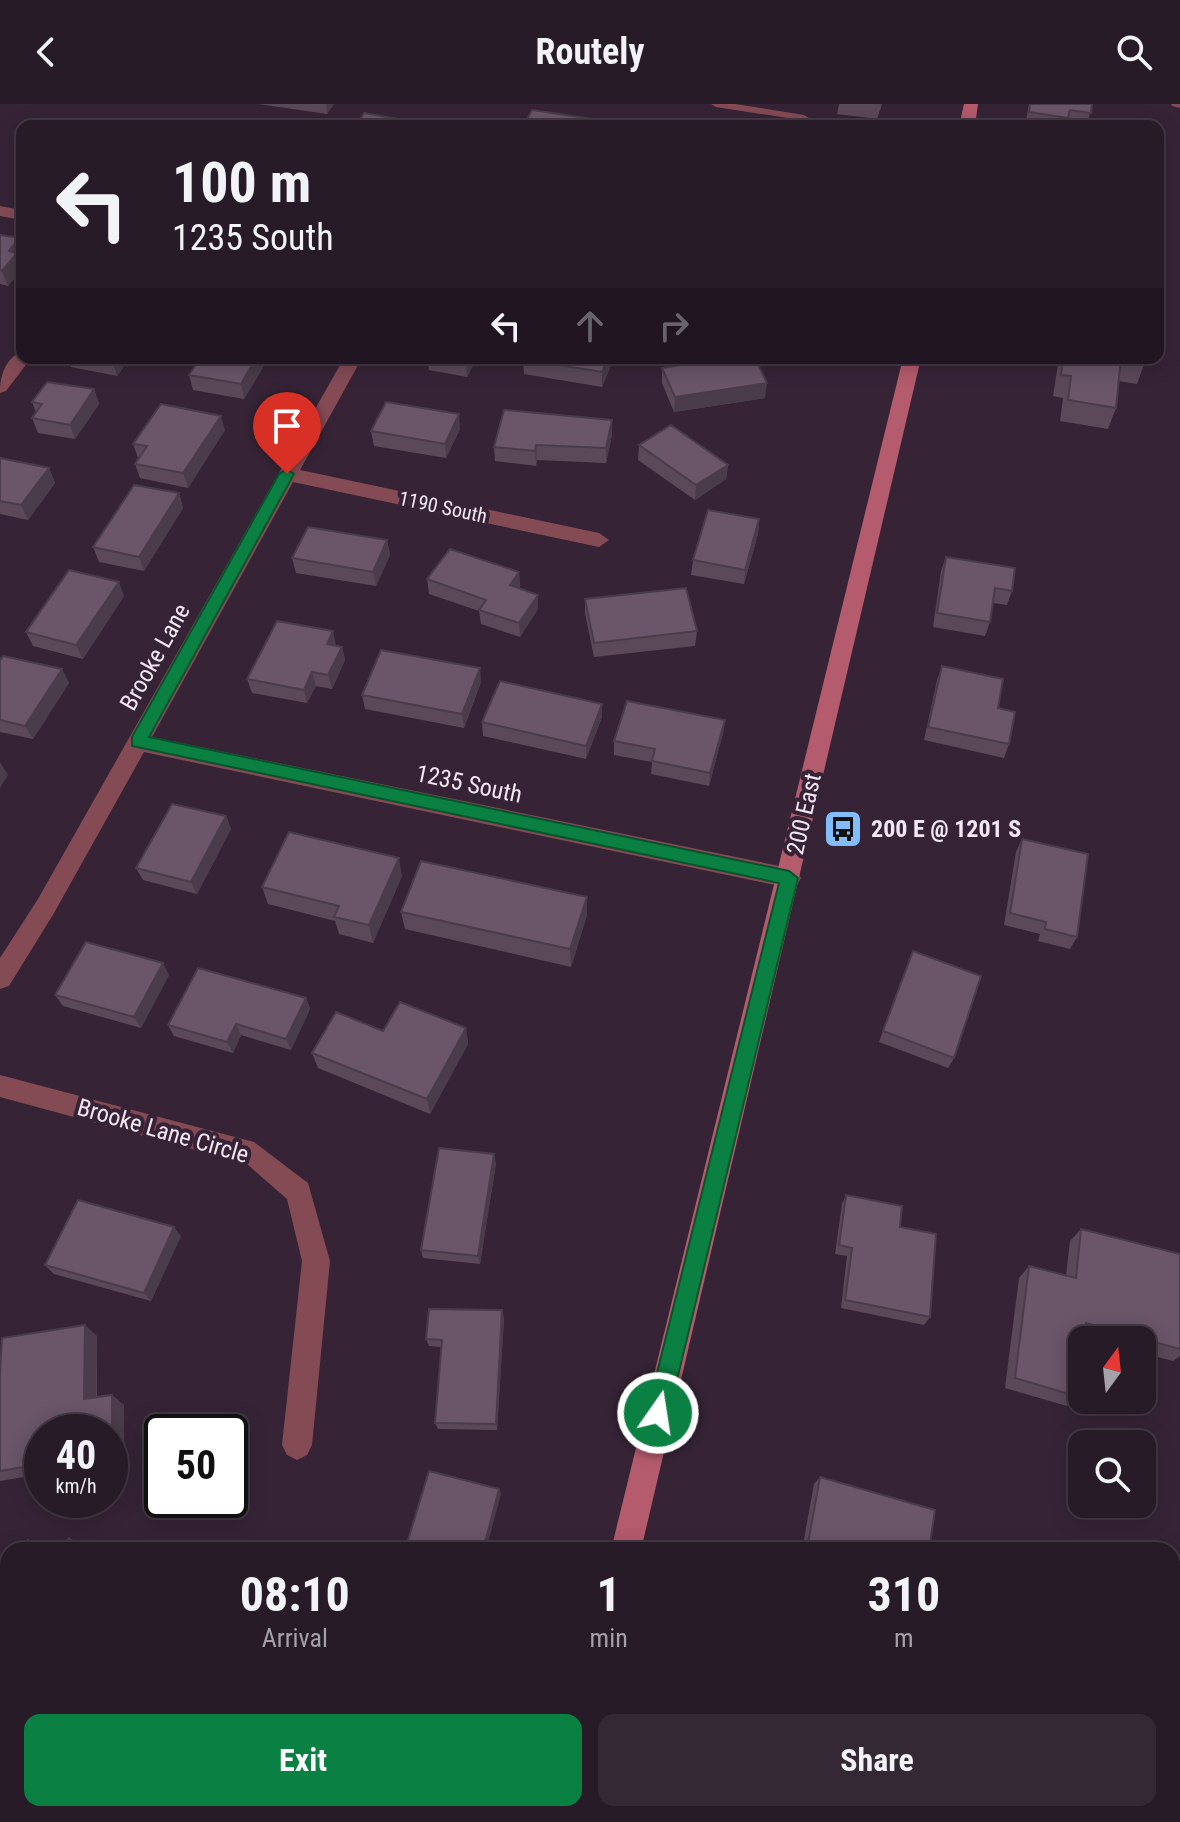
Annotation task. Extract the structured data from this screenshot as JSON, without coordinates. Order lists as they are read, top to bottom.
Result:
{
  "streets": {
    "main road": ["200 East"],
    "street": [
      "1190 South",
      "Brooke Lane",
      "1235 South",
      "Brooke Lane Circle"
    ]
  },
  "crossings": [
    ["1190 South", "Brooke Lane"],
    ["Brooke Lane", "1235 South"],
    ["1235 South", "200 East"]
  ],
  "places": {
    "bus stop": ["200 E @ 1201 S"]
  },
  "north": "top",
  "page": {
    "header": "Routely",
    "turn": ["100 m", "1235 South"],
    "speed": "40 km/h",
    "limit": "50",
    "eta": [
      "08:10",
      "Arrival",
      "1",
      "min",
      "310",
      "m"
    ],
    "buttons": ["Exit", "Share"]
  }
}
